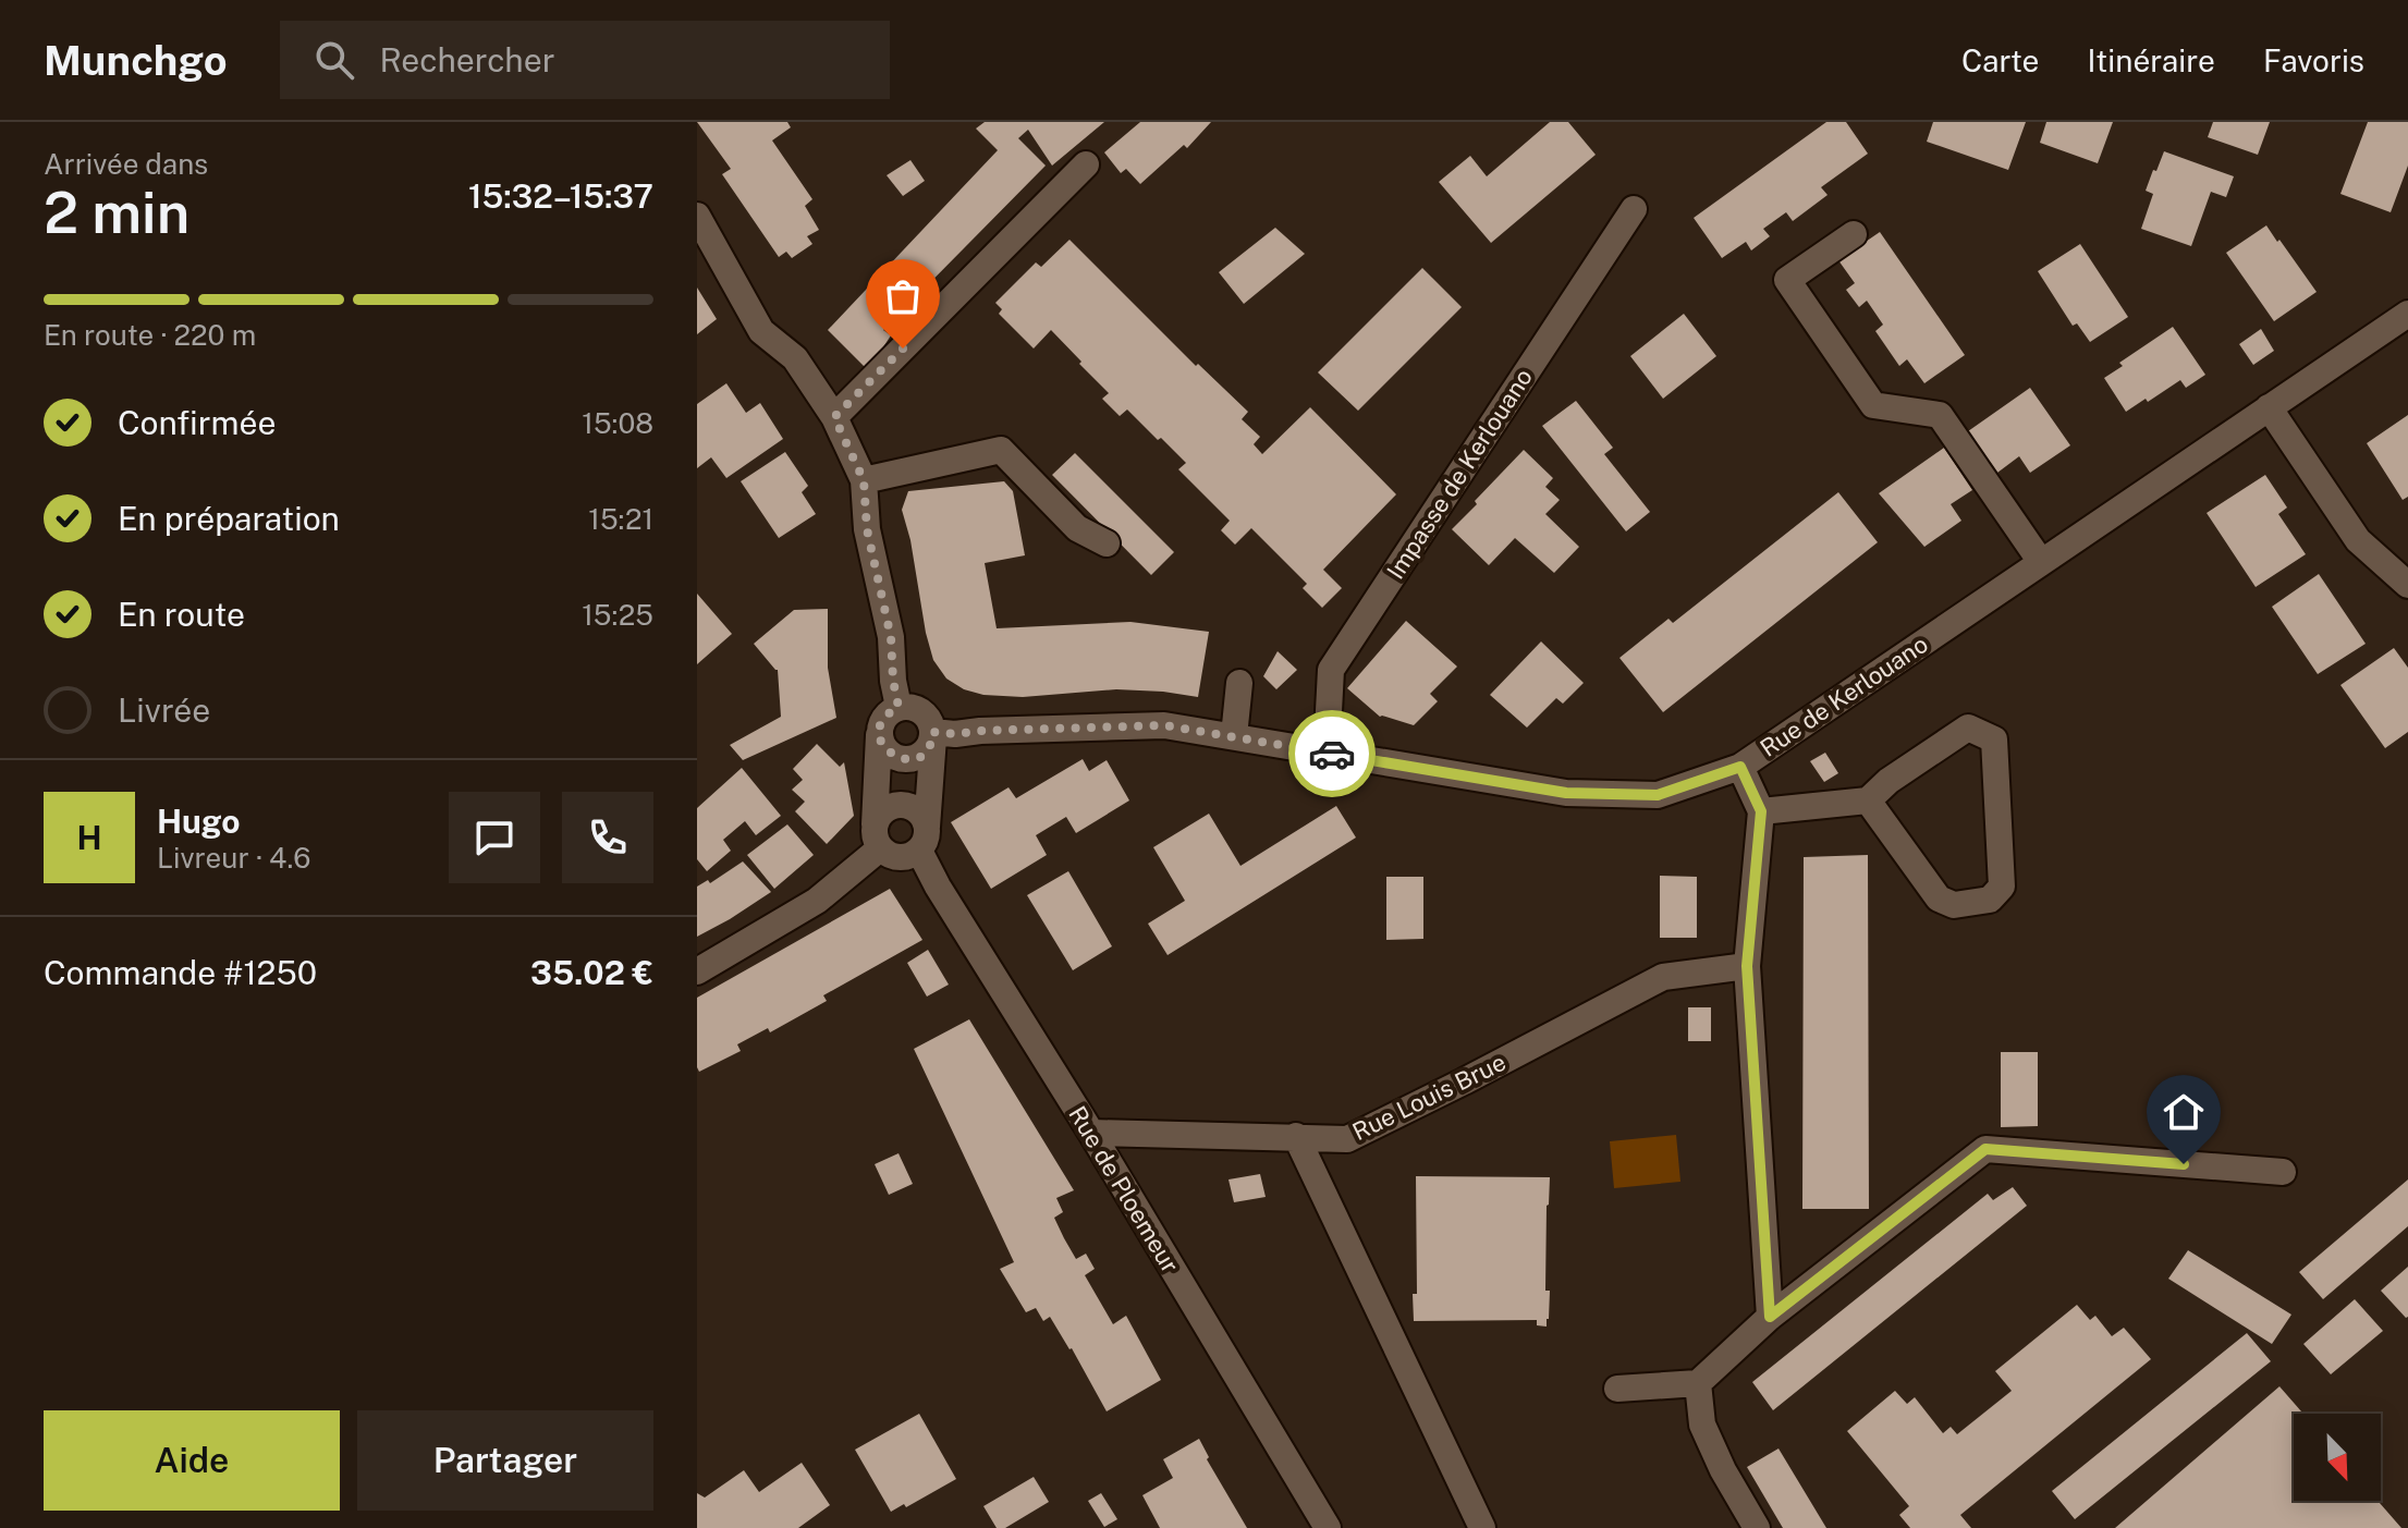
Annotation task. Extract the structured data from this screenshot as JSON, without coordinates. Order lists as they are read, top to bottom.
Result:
{
  "streets": {
    "street": [
      "Impasse de Kerlouano",
      "Rue de Kerlouano",
      "Rue Louis Brue",
      "Rue de Ploemeur"
    ]
  },
  "crossings": [
    ["Impasse de Kerlouano", "Rue de Kerlouano"],
    ["Rue Louis Brue", "Rue de Ploemeur"]
  ],
  "north": "bottom right",
  "page": {
    "header": "Munchgo",
    "search": "Rechercher",
    "nav": ["Carte", "Itinéraire", "Favoris"],
    "heading": ["2 min", "Arrivée dans", "15:32–15:37"],
    "panel": [
      "Hugo",
      "Livreur · 4.6",
      "Commande #1250",
      "35.02 €"
    ],
    "bar": "En route · 220 m",
    "list": [
      ["Confirmée", "15:08"],
      ["En préparation", "15:21"],
      ["En route", "15:25"],
      "Livrée"
    ],
    "round": "H",
    "buttons": ["Aide", "Partager"]
  }
}
